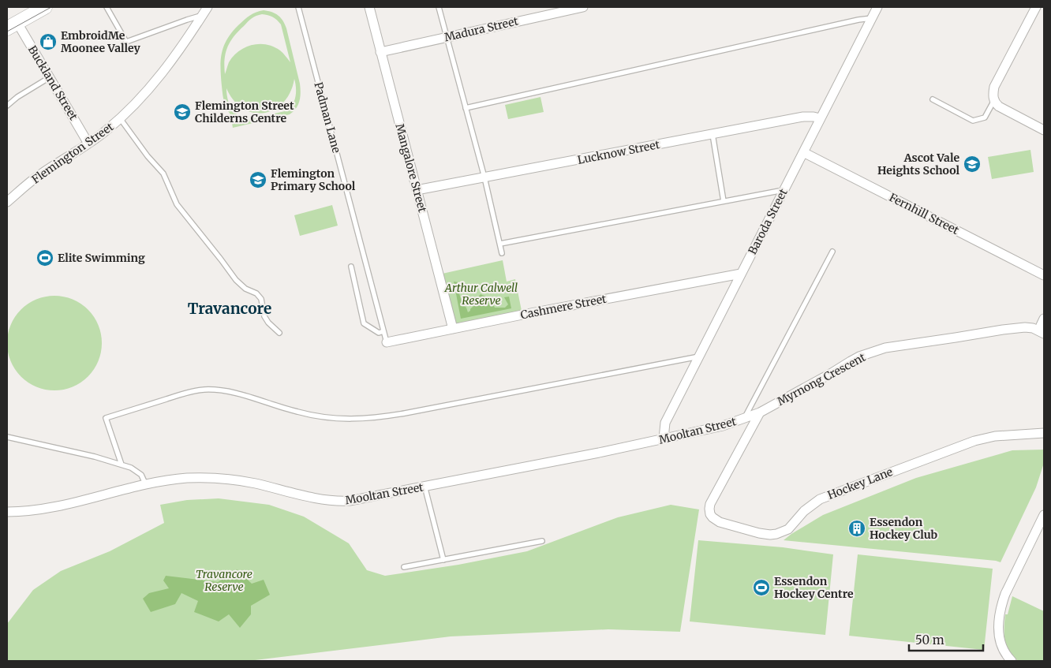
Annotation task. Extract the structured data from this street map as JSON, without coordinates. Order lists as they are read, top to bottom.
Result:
{
  "streets": {
    "street": [
      "Madura Street",
      "Buckland Street",
      "Lucknow Street",
      "Flemington Street",
      "Mangalore Street",
      "Fernhill Street",
      "Baroda Street",
      "Cashmere Street",
      "Myrnong Crescent",
      "Mooltan Street",
      "Hockey Lane"
    ],
    "lane": ["Padman Lane"]
  },
  "crossings": [
    ["Madura Street", "Mangalore Street"],
    ["Buckland Street", "Flemington Street"],
    ["Padman Lane", "Cashmere Street"],
    ["Lucknow Street", "Mangalore Street"],
    ["Lucknow Street", "Baroda Street"],
    ["Mangalore Street", "Cashmere Street"],
    ["Fernhill Street", "Baroda Street"],
    ["Baroda Street", "Cashmere Street"],
    ["Baroda Street", "Mooltan Street"],
    ["Myrnong Crescent", "Mooltan Street"],
    ["Myrnong Crescent", "Hockey Lane"],
    ["Mooltan Street", "Hockey Lane"]
  ],
  "districts": ["Travancore"],
  "parks": ["Arthur Calwell Reserve", "Travancore Reserve"],
  "places": {
    "shop": ["EmbroidMe Moonee Valley"],
    "school or university": ["Flemington Street Childerns Centre", "Ascot Vale Heights School", "Flemington Primary School"],
    "sports": ["Elite Swimming", "Essendon Hockey Centre"],
    "building": ["Essendon Hockey Club"]
  },
  "scale_bar": "50 m"
}
